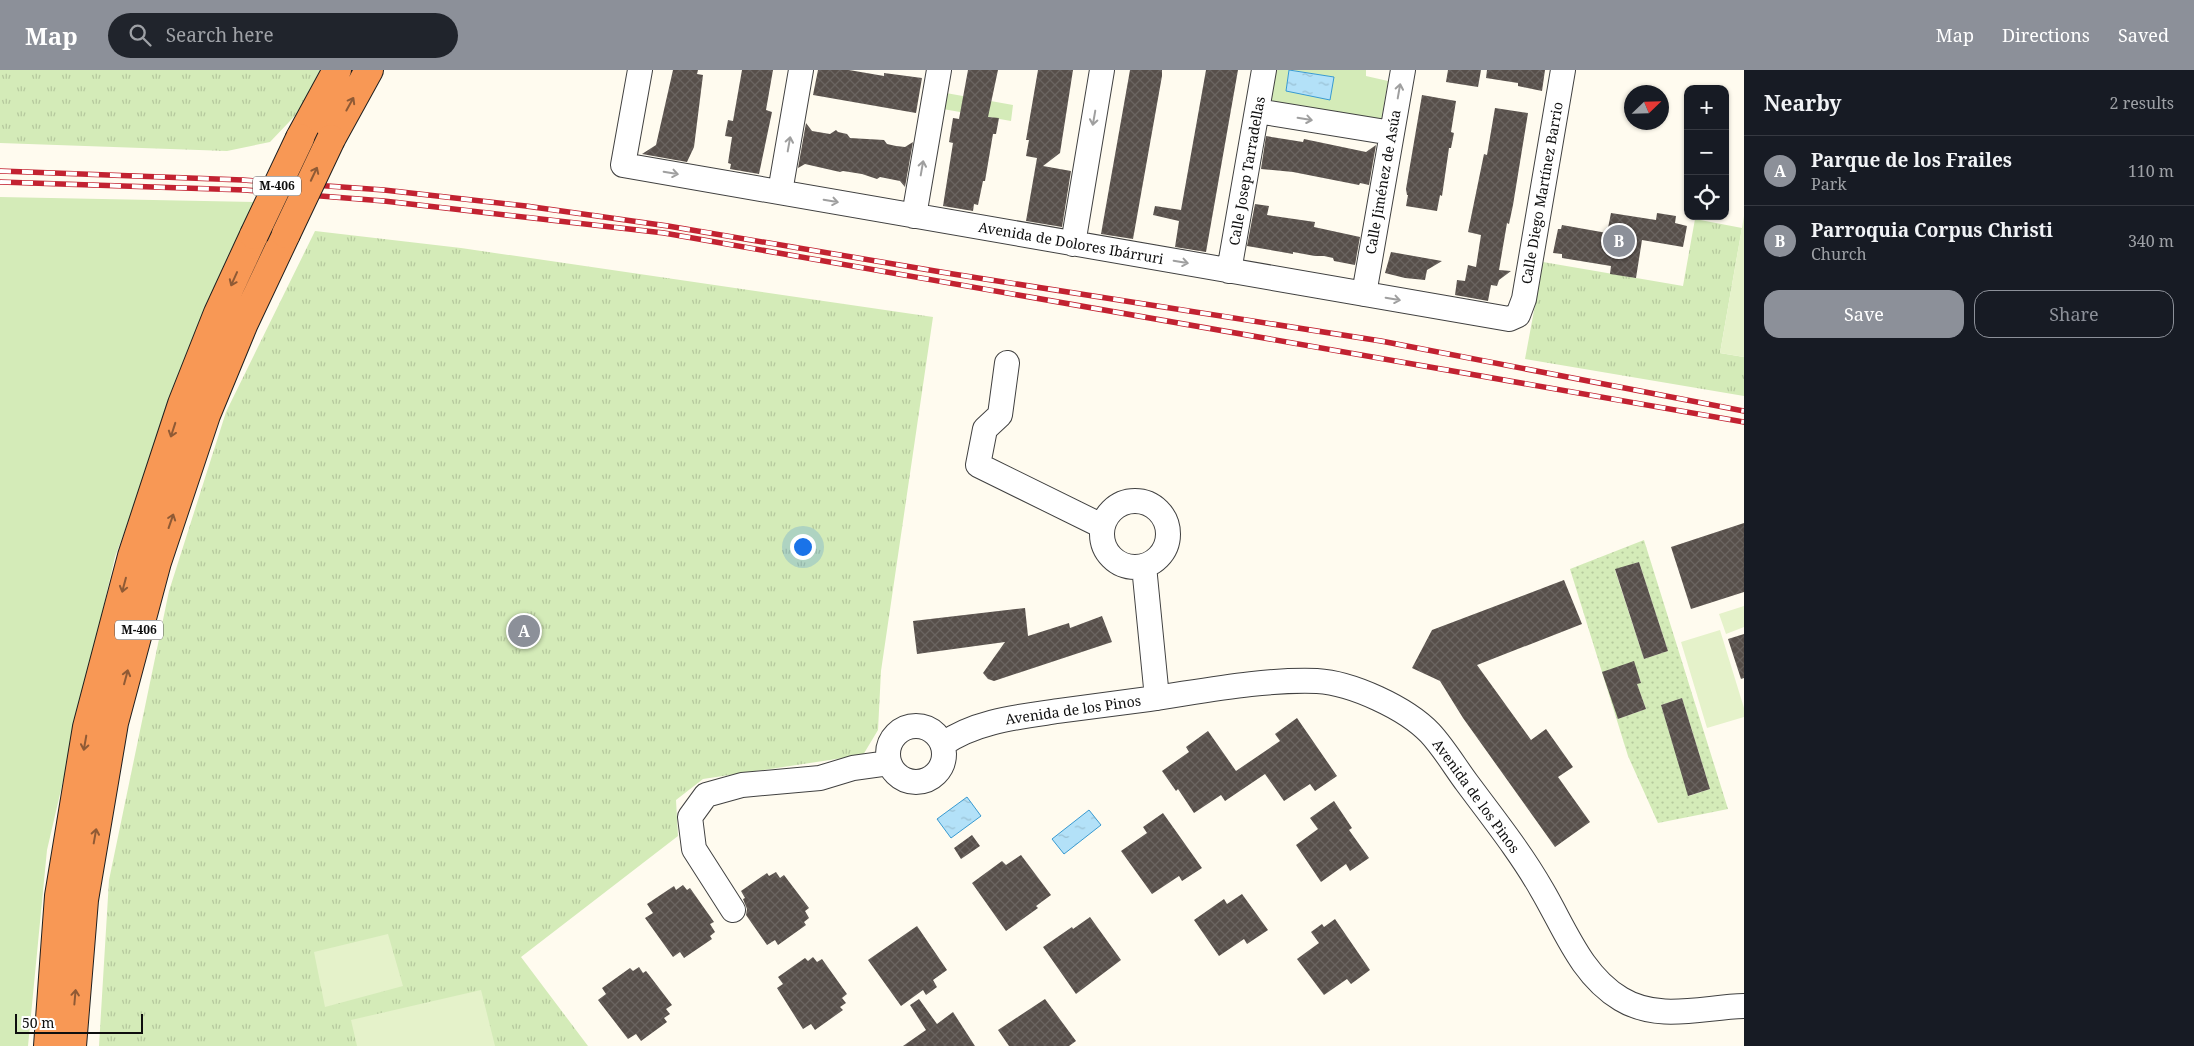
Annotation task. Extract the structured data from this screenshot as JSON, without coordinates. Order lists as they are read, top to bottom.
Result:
{
  "streets": {
    "highway": ["M-406"],
    "street": [
      "Calle Josep Tarradellas",
      "Calle Jiménez de Asúa",
      "Calle Diego Martínez Barrio",
      "Avenida de Dolores Ibárruri",
      "Avenida de los Pinos"
    ]
  },
  "crossings": [
    ["Calle Josep Tarradellas", "Avenida de Dolores Ibárruri"],
    ["Calle Jiménez de Asúa", "Avenida de Dolores Ibárruri"],
    ["Calle Diego Martínez Barrio", "Avenida de Dolores Ibárruri"]
  ],
  "one_way": ["Avenida de Dolores Ibárruri"],
  "scale_bar": "50 m",
  "north": "top right",
  "page": {
    "header": "Map",
    "search": "Search here",
    "nav": ["Map", "Directions", "Saved"],
    "heading": ["Nearby", "2 results"],
    "map_buttons": ["+", "−"],
    "list": [
      {
        "mark": "A",
        "name": "Parque de los Frailes",
        "note": "Park",
        "value": "110 m"
      },
      {
        "mark": "B",
        "name": "Parroquia Corpus Christi",
        "note": "Church",
        "value": "340 m"
      }
    ],
    "pins": ["B", "A"],
    "buttons": ["Save", "Share"],
    "scale": "50 m"
  }
}
